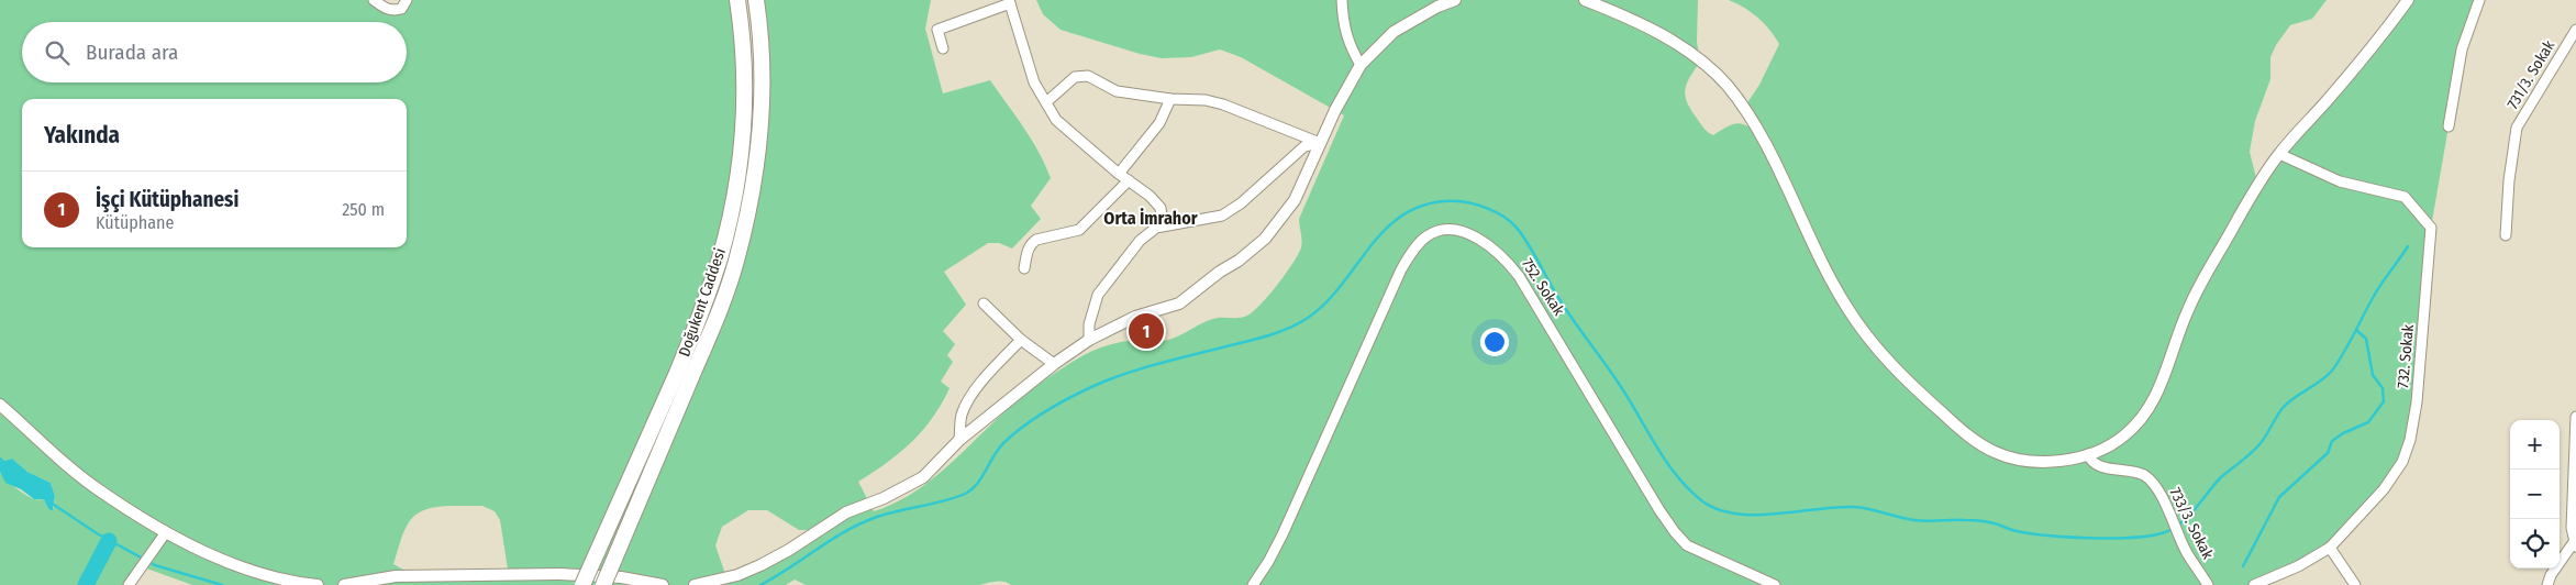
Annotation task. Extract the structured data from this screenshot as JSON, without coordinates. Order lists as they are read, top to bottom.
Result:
{
  "streets": {
    "main road": ["Doğukent Caddesi"],
    "street": [
      "731/3. Sokak",
      "752. Sokak",
      "732. Sokak",
      "733/3. Sokak"
    ]
  },
  "districts": ["Orta İmrahor"],
  "page": {
    "search": "Burada ara",
    "heading": "Yakında",
    "list": [
      {
        "mark": "1",
        "name": "İşçi Kütüphanesi",
        "note": "Kütüphane",
        "value": "250 m"
      }
    ],
    "pins": "1",
    "map_buttons": ["+", "−"]
  }
}
